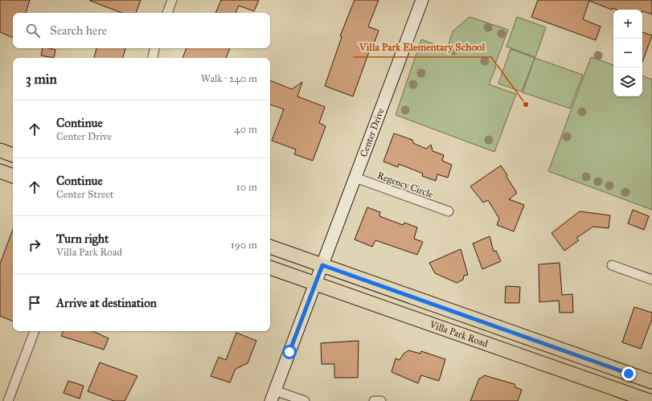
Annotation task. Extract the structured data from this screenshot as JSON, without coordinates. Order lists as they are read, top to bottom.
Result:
{
  "streets": {
    "main road": ["Villa Park Road"],
    "street": ["Center Drive", "Regency Circle"]
  },
  "crossings": [
    ["Center Drive", "Regency Circle"],
    ["Center Drive", "Villa Park Road"]
  ],
  "places": ["Villa Park Elementary School"],
  "page": {
    "map_buttons": ["+", "−"],
    "search": "Search here",
    "heading": ["3 min", "Walk · 240 m"],
    "list": [
      ["Continue", "Center Drive", "40 m"],
      ["Continue", "Center Street", "10 m"],
      ["Turn right", "Villa Park Road", "190 m"],
      "Arrive at destination"
    ]
  }
}
